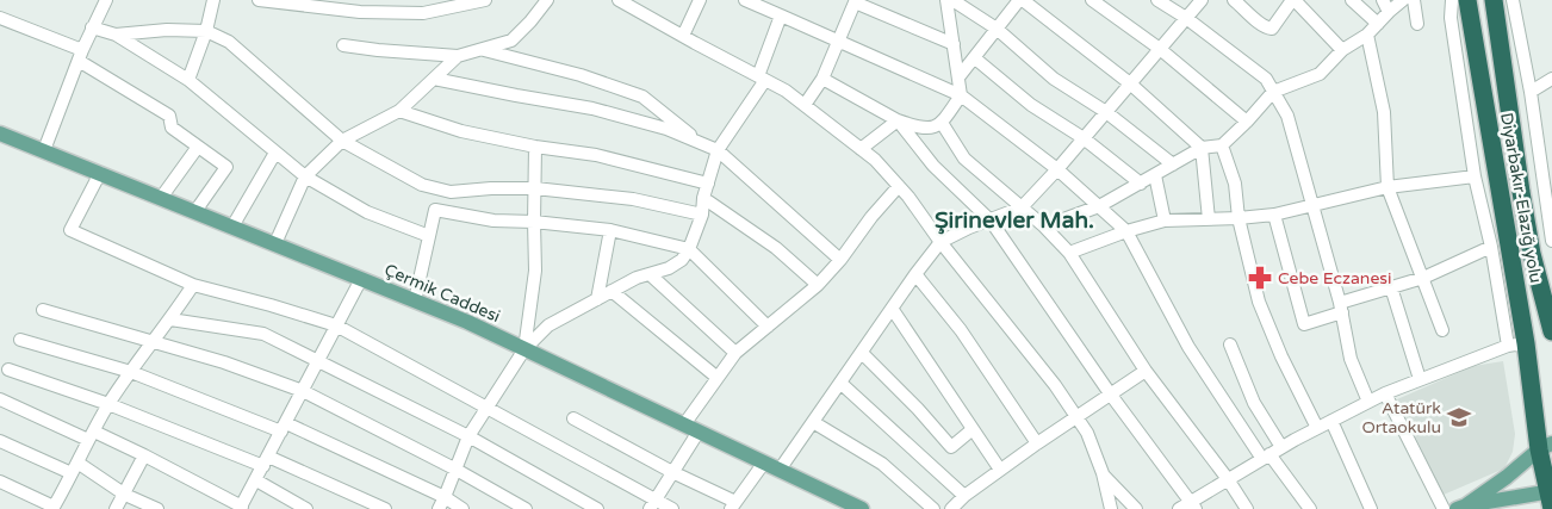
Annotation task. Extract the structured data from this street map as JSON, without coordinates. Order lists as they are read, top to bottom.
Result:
{
  "streets": {
    "highway": ["Diyarbakır-Elazığ yolu"],
    "main road": ["Çermik Caddesi"]
  },
  "districts": ["Şirinevler Mah."],
  "places": {
    "pharmacy": ["Cebe Eczanesi"],
    "school or university": ["Atatürk Ortaokulu"]
  }
}
